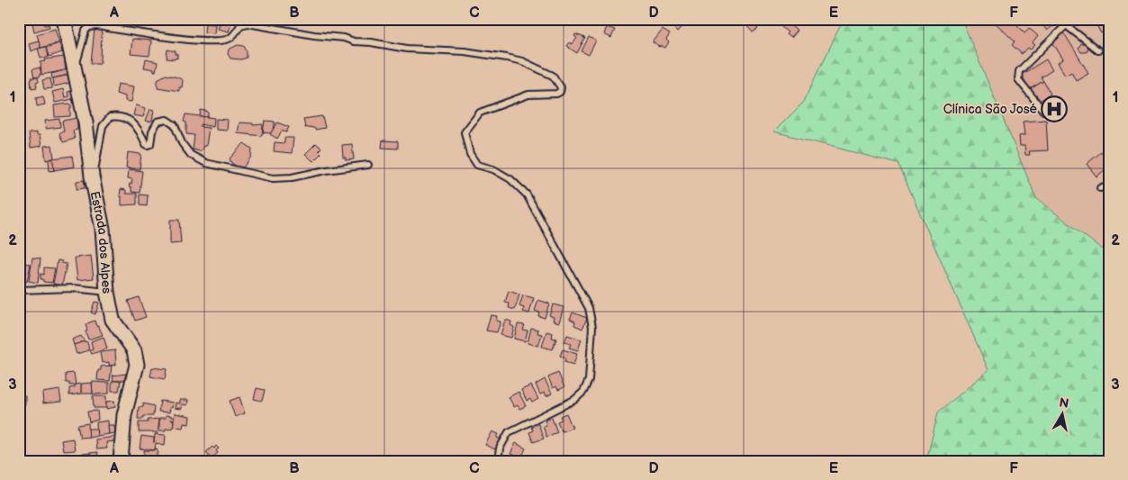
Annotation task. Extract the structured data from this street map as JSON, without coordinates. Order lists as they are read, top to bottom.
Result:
{
  "streets": {
    "street": ["Estrada dos Alpes"]
  },
  "places": {
    "hospital": ["Clínica São José"]
  },
  "north": "top",
  "grid": {
    "columns": [
      "A",
      "B",
      "C",
      "D",
      "E",
      "F"
    ],
    "rows": ["1", "2", "3"]
  }
}
